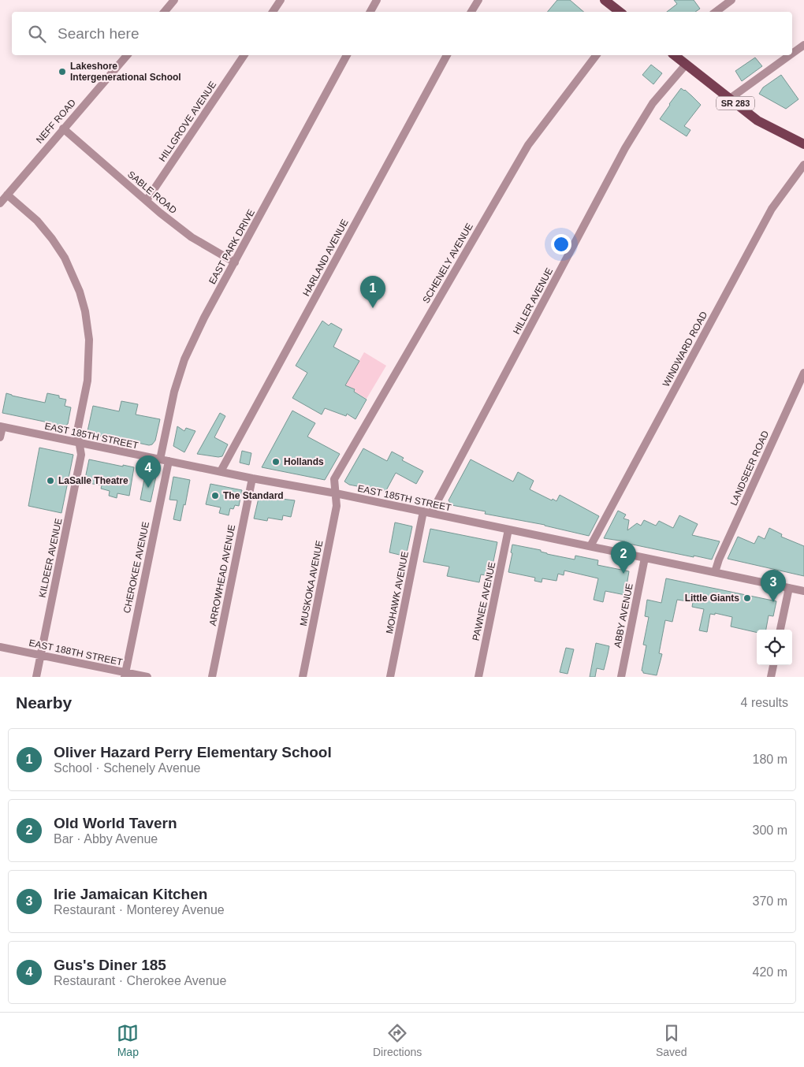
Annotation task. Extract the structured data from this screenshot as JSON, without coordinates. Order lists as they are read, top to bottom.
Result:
{
  "streets": {
    "main road": ["SR 283"],
    "street": [
      "NEFF ROAD",
      "HILLGROVE AVENUE",
      "SABLE ROAD",
      "EAST PARK DRIVE",
      "HARLAND AVENUE",
      "SCHENELY AVENUE",
      "HILLER AVENUE",
      "WINDWARD ROAD",
      "EAST 185TH STREET",
      "LANDSEER ROAD",
      "KILDEER AVENUE",
      "CHEROKEE AVENUE",
      "ARROWHEAD AVENUE",
      "MUSKOKA AVENUE",
      "MOHAWK AVENUE",
      "PAWNEE AVENUE",
      "ABBY AVENUE",
      "EAST 188TH STREET"
    ]
  },
  "crossings": [
    ["SR 283", "HILLER AVENUE"],
    ["NEFF ROAD", "SABLE ROAD"],
    ["NEFF ROAD", "KILDEER AVENUE"],
    ["HILLGROVE AVENUE", "SABLE ROAD"],
    ["SABLE ROAD", "EAST PARK DRIVE"],
    ["EAST PARK DRIVE", "EAST 185TH STREET"],
    ["EAST PARK DRIVE", "CHEROKEE AVENUE"],
    ["HARLAND AVENUE", "EAST 185TH STREET"],
    ["SCHENELY AVENUE", "EAST 185TH STREET"],
    ["SCHENELY AVENUE", "MUSKOKA AVENUE"],
    ["HILLER AVENUE", "EAST 185TH STREET"],
    ["HILLER AVENUE", "MOHAWK AVENUE"],
    ["WINDWARD ROAD", "EAST 185TH STREET"],
    ["EAST 185TH STREET", "LANDSEER ROAD"],
    ["EAST 185TH STREET", "KILDEER AVENUE"],
    ["EAST 185TH STREET", "CHEROKEE AVENUE"],
    ["EAST 185TH STREET", "ARROWHEAD AVENUE"],
    ["EAST 185TH STREET", "MUSKOKA AVENUE"],
    ["EAST 185TH STREET", "MOHAWK AVENUE"],
    ["EAST 185TH STREET", "PAWNEE AVENUE"],
    ["EAST 185TH STREET", "ABBY AVENUE"],
    ["KILDEER AVENUE", "EAST 188TH STREET"],
    ["CHEROKEE AVENUE", "EAST 188TH STREET"]
  ],
  "places": [
    "Lakeshore Intergenerational School",
    "Hollands",
    "LaSalle Theatre",
    "The Standard",
    "Little Giants"
  ],
  "page": {
    "search": "Search here",
    "pins": [
      "1",
      "4",
      "2",
      "3"
    ],
    "heading": ["Nearby", "4 results"],
    "list": [
      {
        "mark": "1",
        "name": "Oliver Hazard Perry Elementary School",
        "note": "School · Schenely Avenue",
        "value": "180 m"
      },
      {
        "mark": "2",
        "name": "Old World Tavern",
        "note": "Bar · Abby Avenue",
        "value": "300 m"
      },
      {
        "mark": "3",
        "name": "Irie Jamaican Kitchen",
        "note": "Restaurant · Monterey Avenue",
        "value": "370 m"
      },
      {
        "mark": "4",
        "name": "Gus's Diner 185",
        "note": "Restaurant · Cherokee Avenue",
        "value": "420 m"
      }
    ],
    "nav": ["Map", "Directions", "Saved"]
  }
}
